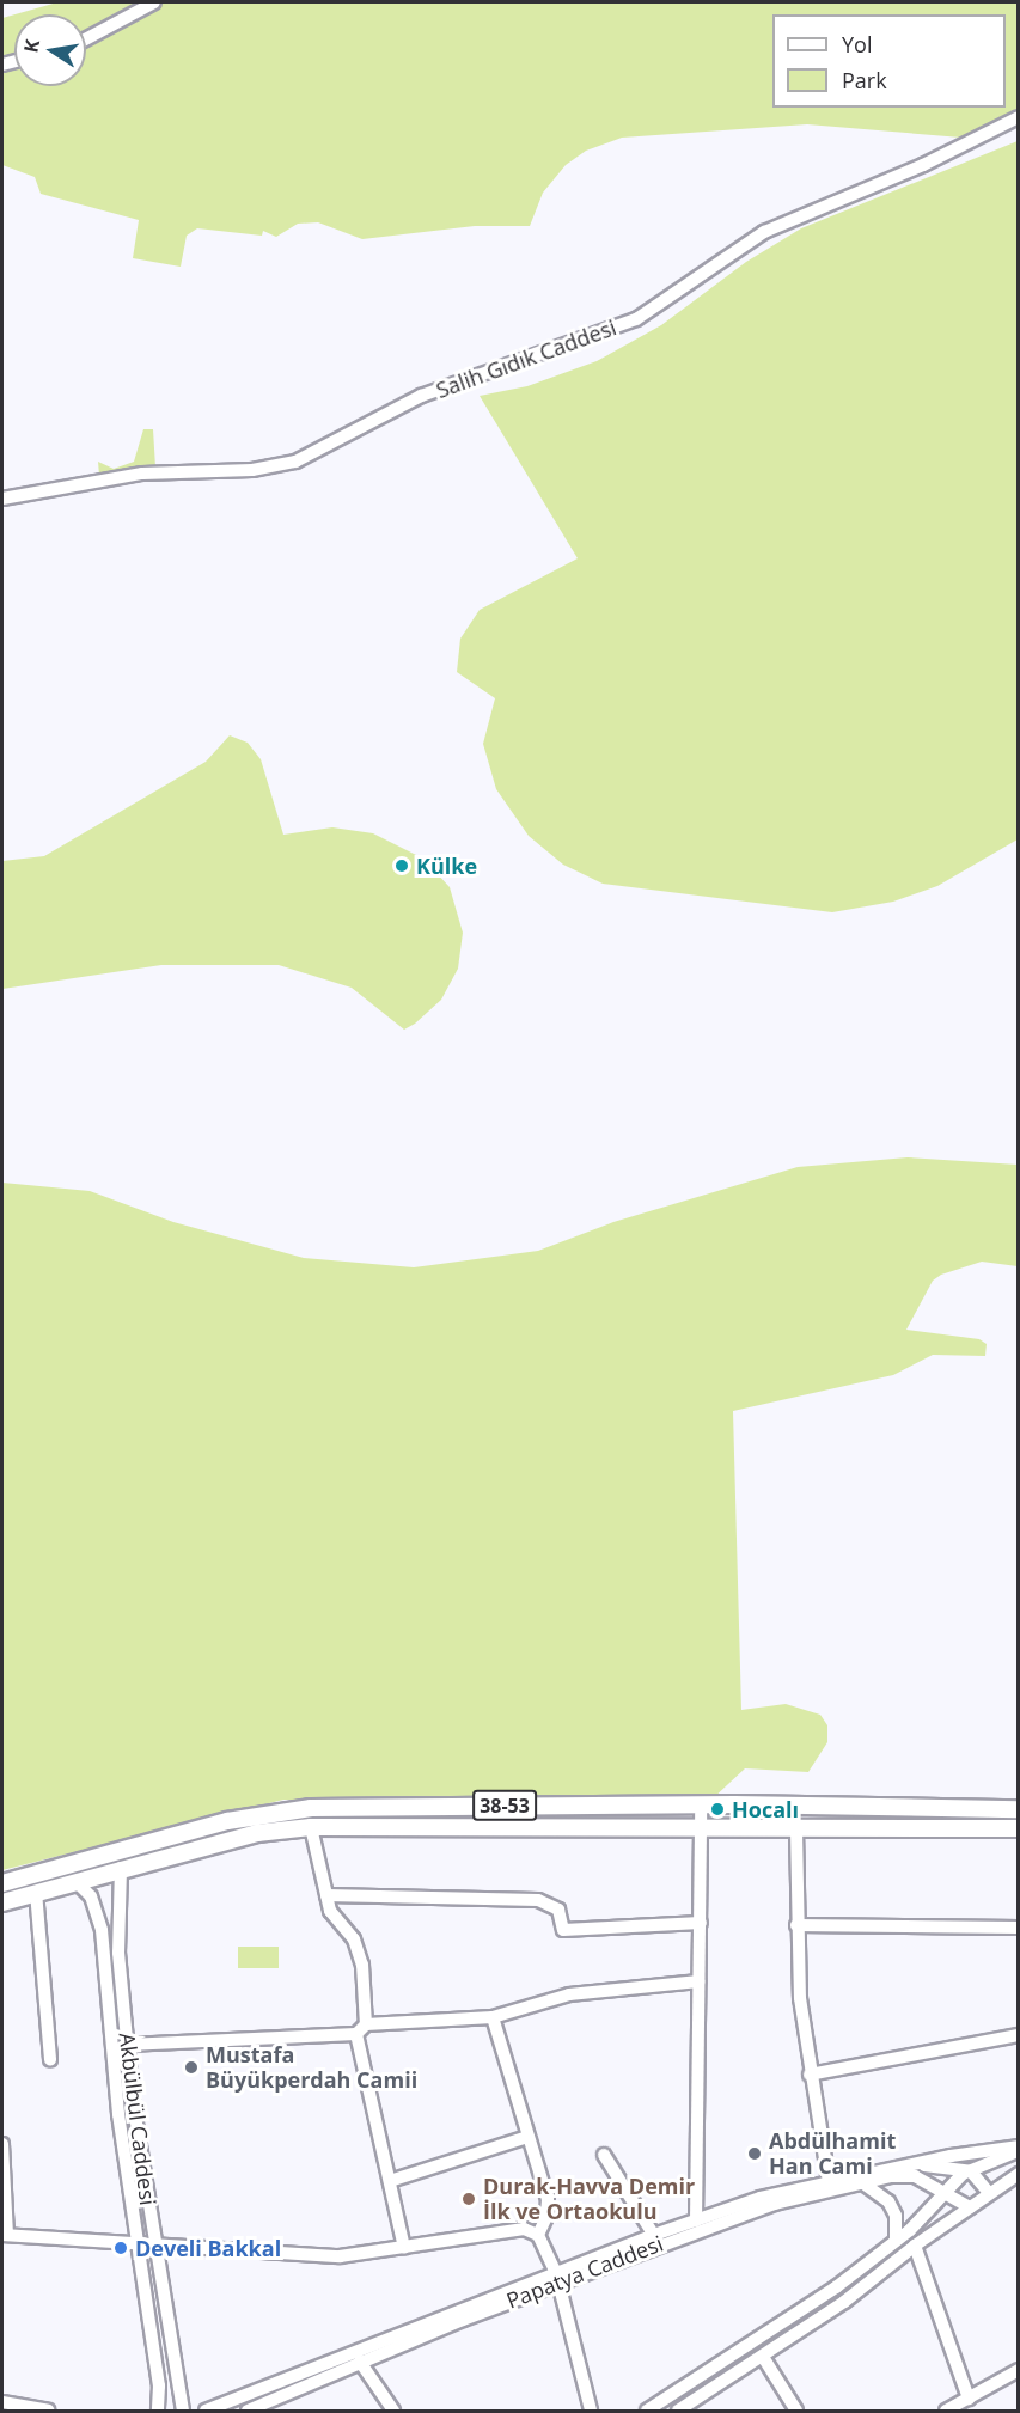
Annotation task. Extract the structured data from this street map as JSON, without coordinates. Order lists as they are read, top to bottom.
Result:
{
  "streets": {
    "main road": ["38-53"],
    "street": ["Salih Gıdık Caddesi", "Akbülbül Caddesi", "Papatya Caddesi"]
  },
  "places": [
    "Külke",
    "Hocalı",
    "Mustafa Büyükperdah Camii",
    "Abdülhamit Han Cami",
    "Durak-Havva Demir İlk ve Ortaokulu",
    "Develi Bakkal"
  ],
  "legend": ["Yol", "Park"],
  "north": "left"
}
